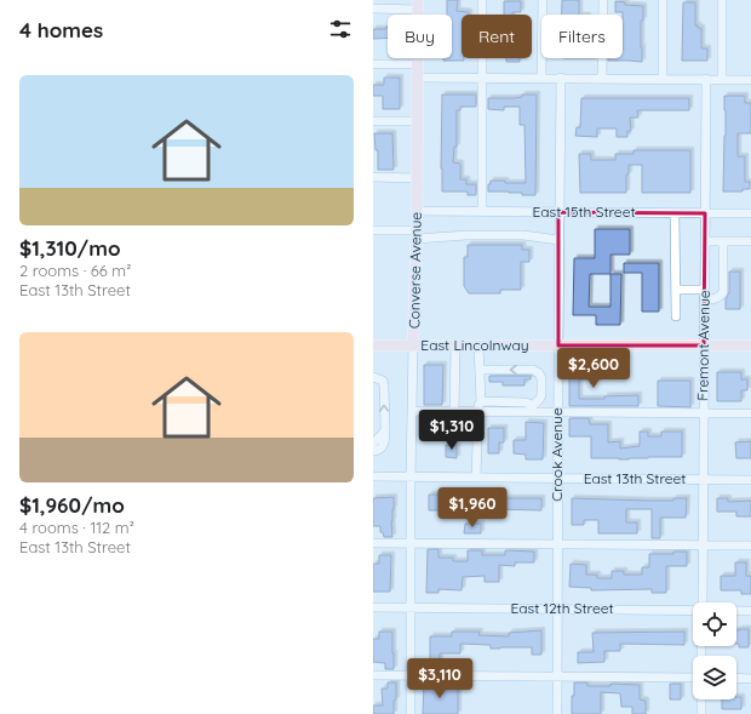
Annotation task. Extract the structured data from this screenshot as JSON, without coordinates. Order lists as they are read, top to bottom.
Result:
{
  "streets": {
    "main road": ["Converse Avenue", "East Lincolnway"],
    "street": [
      "East 15th Street",
      "Fremont Avenue",
      "Crook Avenue",
      "East 13th Street",
      "East 12th Street"
    ]
  },
  "crossings": [
    ["East 15th Street", "Converse Avenue"],
    ["East 15th Street", "Fremont Avenue"],
    ["East 15th Street", "Crook Avenue"],
    ["Converse Avenue", "East Lincolnway"],
    ["Converse Avenue", "East 13th Street"],
    ["Converse Avenue", "East 12th Street"],
    ["East Lincolnway", "Fremont Avenue"],
    ["East Lincolnway", "Crook Avenue"],
    ["Fremont Avenue", "East 13th Street"],
    ["Crook Avenue", "East 13th Street"],
    ["Crook Avenue", "East 12th Street"]
  ],
  "page": {
    "heading": "4 homes",
    "chip": ["Buy", "Rent", "Filters"],
    "list": [
      {
        "name": "$1,310/mo",
        "note": "2 rooms · 66 m² · East 13th Street"
      },
      {
        "name": "$1,960/mo",
        "note": "4 rooms · 112 m² · East 13th Street"
      }
    ],
    "price": [
      "$2,600",
      "$1,310",
      "$1,960",
      "$3,110"
    ]
  }
}
